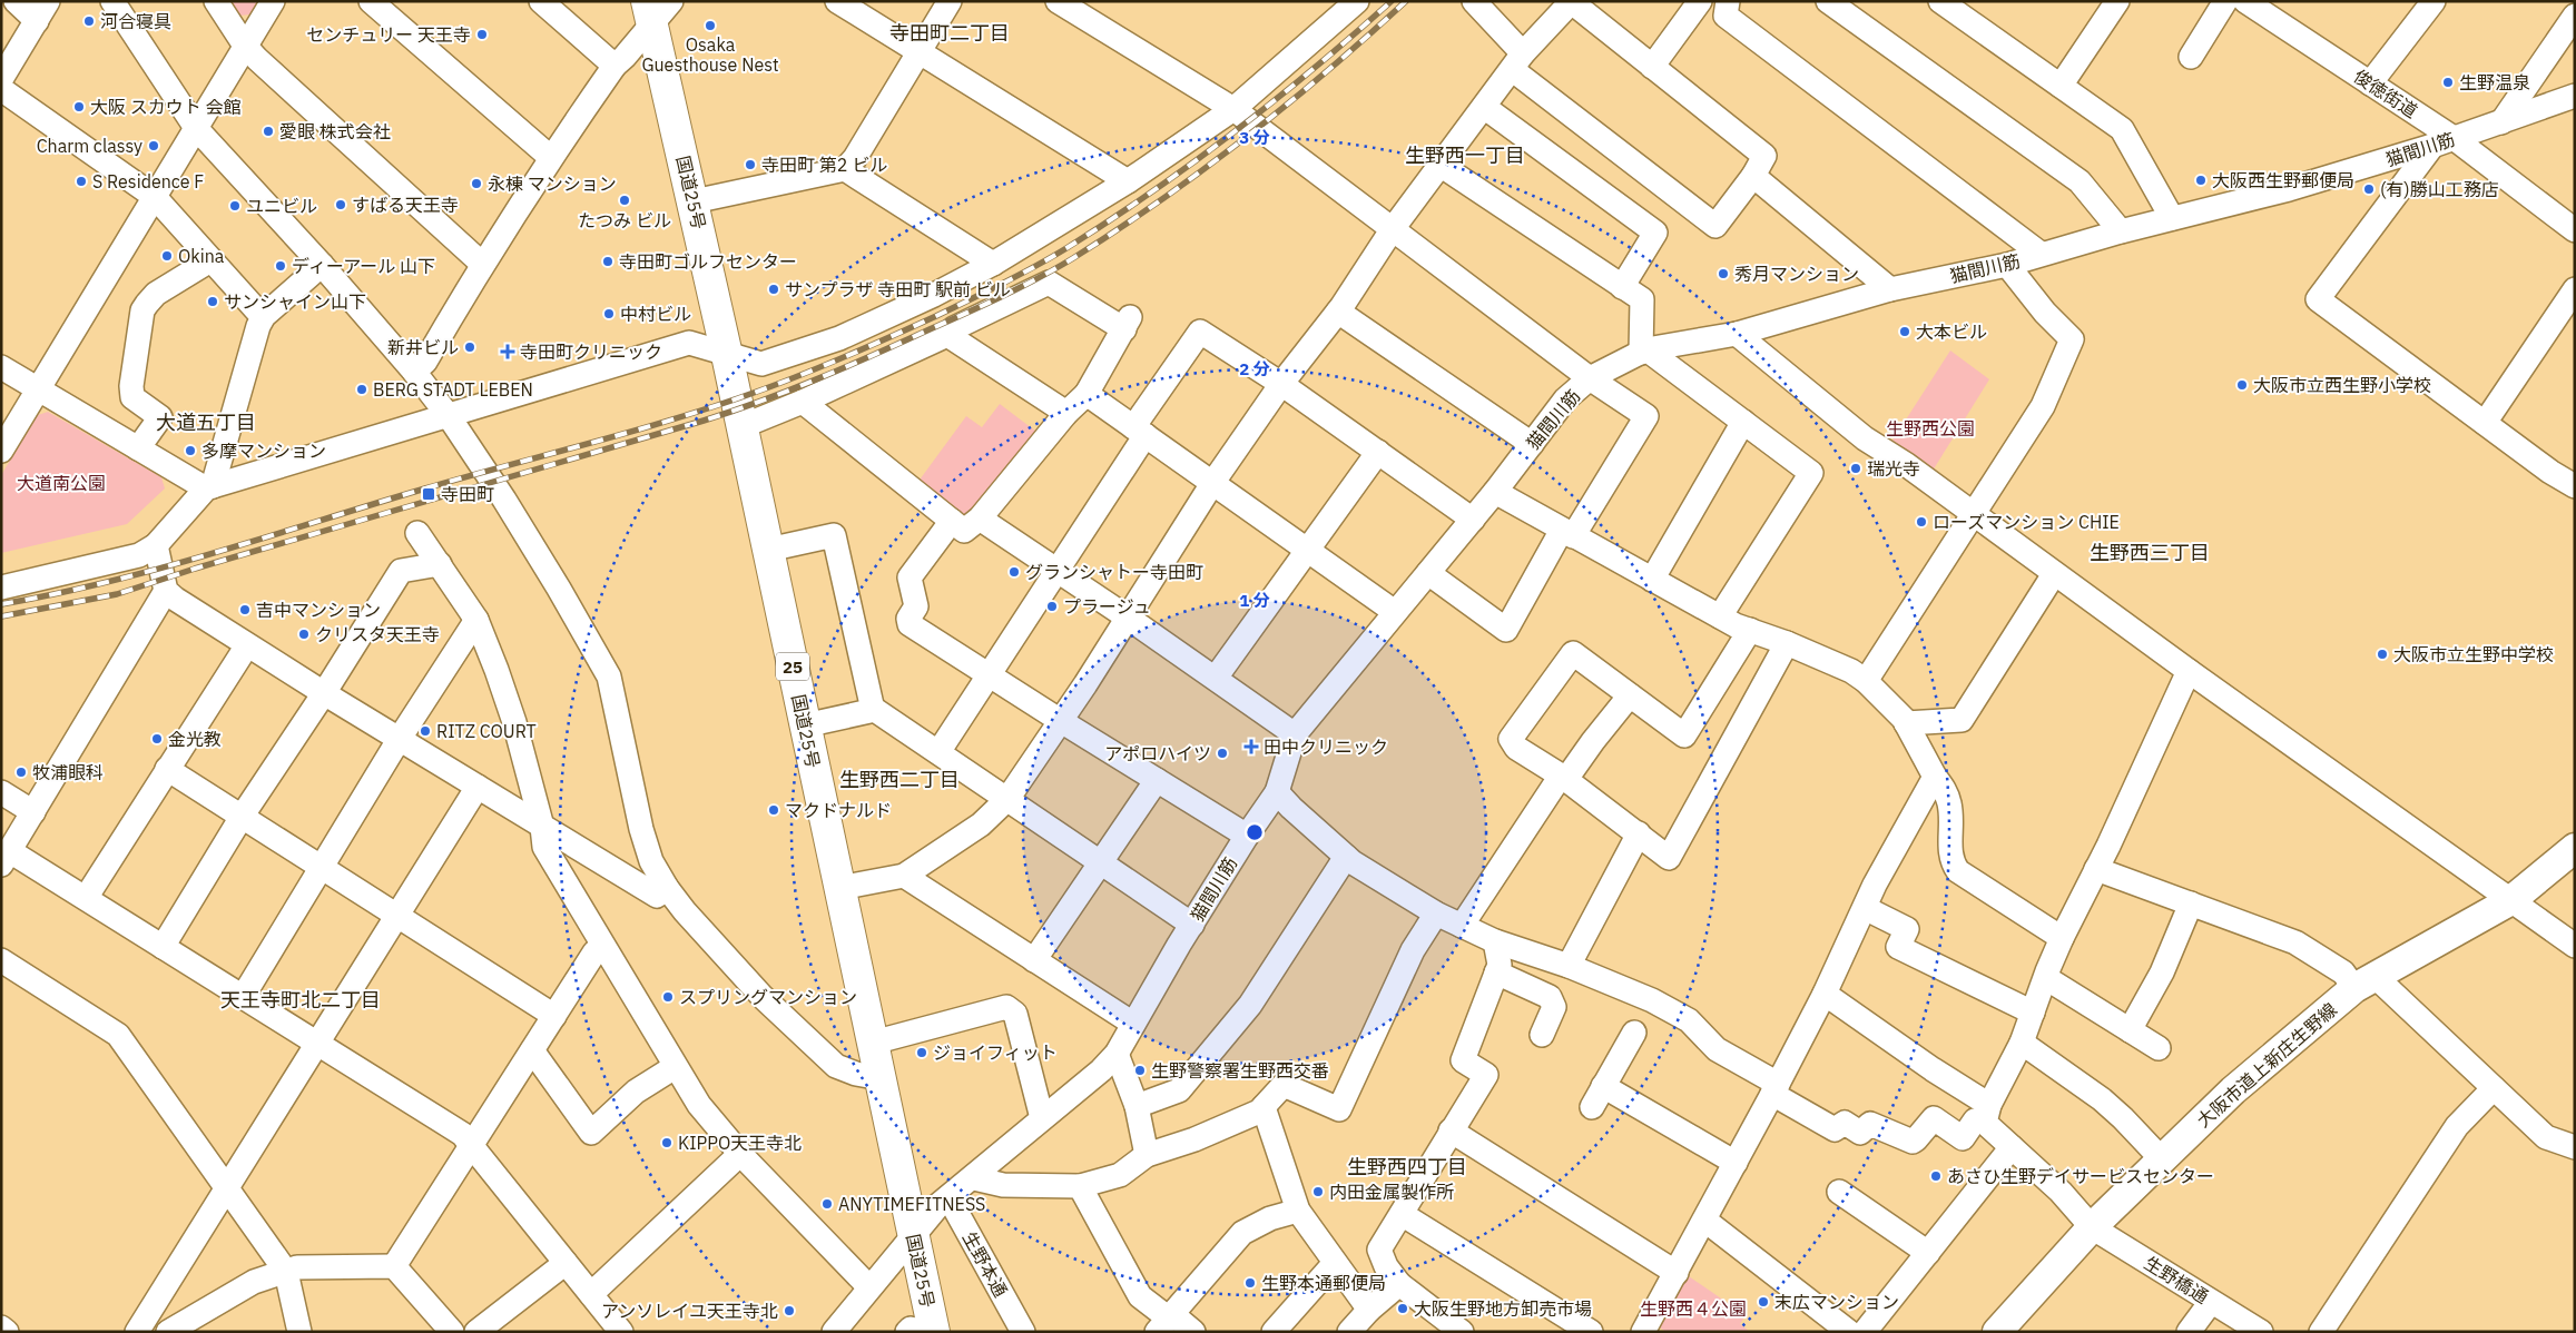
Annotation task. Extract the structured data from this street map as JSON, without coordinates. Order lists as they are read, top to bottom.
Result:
{
  "streets": {
    "highway": ["国道25号", "25"],
    "main road": ["大阪市道上新庄生野線"],
    "street": [
      "俊徳街道",
      "猫間川筋",
      "生野本通",
      "生野橋通"
    ]
  },
  "crossings": [
    ["俊徳街道", "猫間川筋"],
    ["猫間川筋", "国道25号"],
    ["猫間川筋", "生野本通"],
    ["大阪市道上新庄生野線", "生野橋通"]
  ],
  "districts": [
    "寺田町二丁目",
    "生野西一丁目",
    "大道五丁目",
    "生野西三丁目",
    "生野西二丁目",
    "天王寺町北二丁目",
    "生野西四丁目"
  ],
  "parks": ["生野西公園", "大道南公園", "生野西４公園"],
  "places": {
    "other": [
      "河合寝具",
      "Osaka Guesthouse Nest",
      "センチュリー 天王寺",
      "生野温泉",
      "大阪 スカウト 会館",
      "愛眼 株式会社",
      "Charm classy",
      "寺田町 第2 ビル",
      "大阪西生野郵便局",
      "S Residence F",
      "永棟 マンション",
      "(有)勝山工務店",
      "たつみ ビル",
      "すばる天王寺",
      "ユニビル",
      "Okina",
      "寺田町ゴルフセンター",
      "ディーアール 山下",
      "秀月マンション",
      "サンプラザ 寺田町 駅前 ビル",
      "サンシャイン山下",
      "中村ビル",
      "大本ビル",
      "新井ビル",
      "大阪市立西生野小学校",
      "BERG STADT LEBEN",
      "多摩マンション",
      "瑞光寺",
      "ローズマンション CHIE",
      "グランシャトー寺田町",
      "プラージュ",
      "吉中マンション",
      "クリスタ天王寺",
      "大阪市立生野中学校",
      "RITZ COURT",
      "金光教",
      "アポロハイツ",
      "牧浦眼科",
      "マクドナルド",
      "スプリングマンション",
      "ジョイフィット",
      "生野警察署生野西交番",
      "KIPPO天王寺北",
      "あさひ生野デイサービスセンター",
      "内田金属製作所",
      "ANYTIMEFITNESS",
      "生野本通郵便局",
      "末広マンション",
      "大阪生野地方卸売市場",
      "アンソレイユ天王寺北"
    ],
    "health": ["寺田町クリニック", "田中クリニック"],
    "transit": ["寺田町"]
  },
  "rings": ["3 分", "2 分", "1 分"]
}
